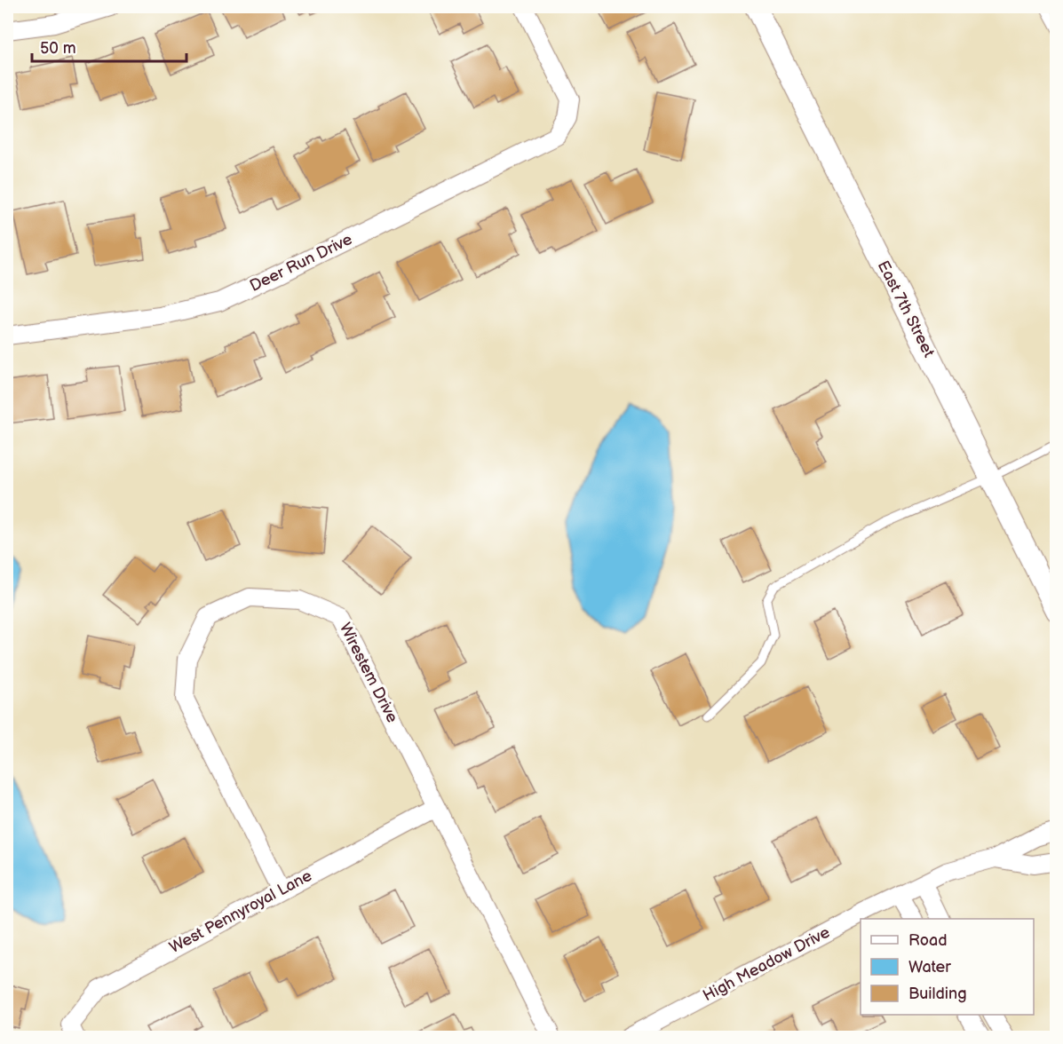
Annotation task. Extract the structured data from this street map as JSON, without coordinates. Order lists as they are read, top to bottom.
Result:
{
  "streets": {
    "street": [
      "Deer Run Drive",
      "East 7th Street",
      "Wirestem Drive",
      "West Pennyroyal Lane",
      "High Meadow Drive"
    ]
  },
  "crossings": [
    ["Wirestem Drive", "West Pennyroyal Lane"]
  ],
  "legend": ["Road", "Water", "Building"],
  "scale_bar": "50 m"
}
